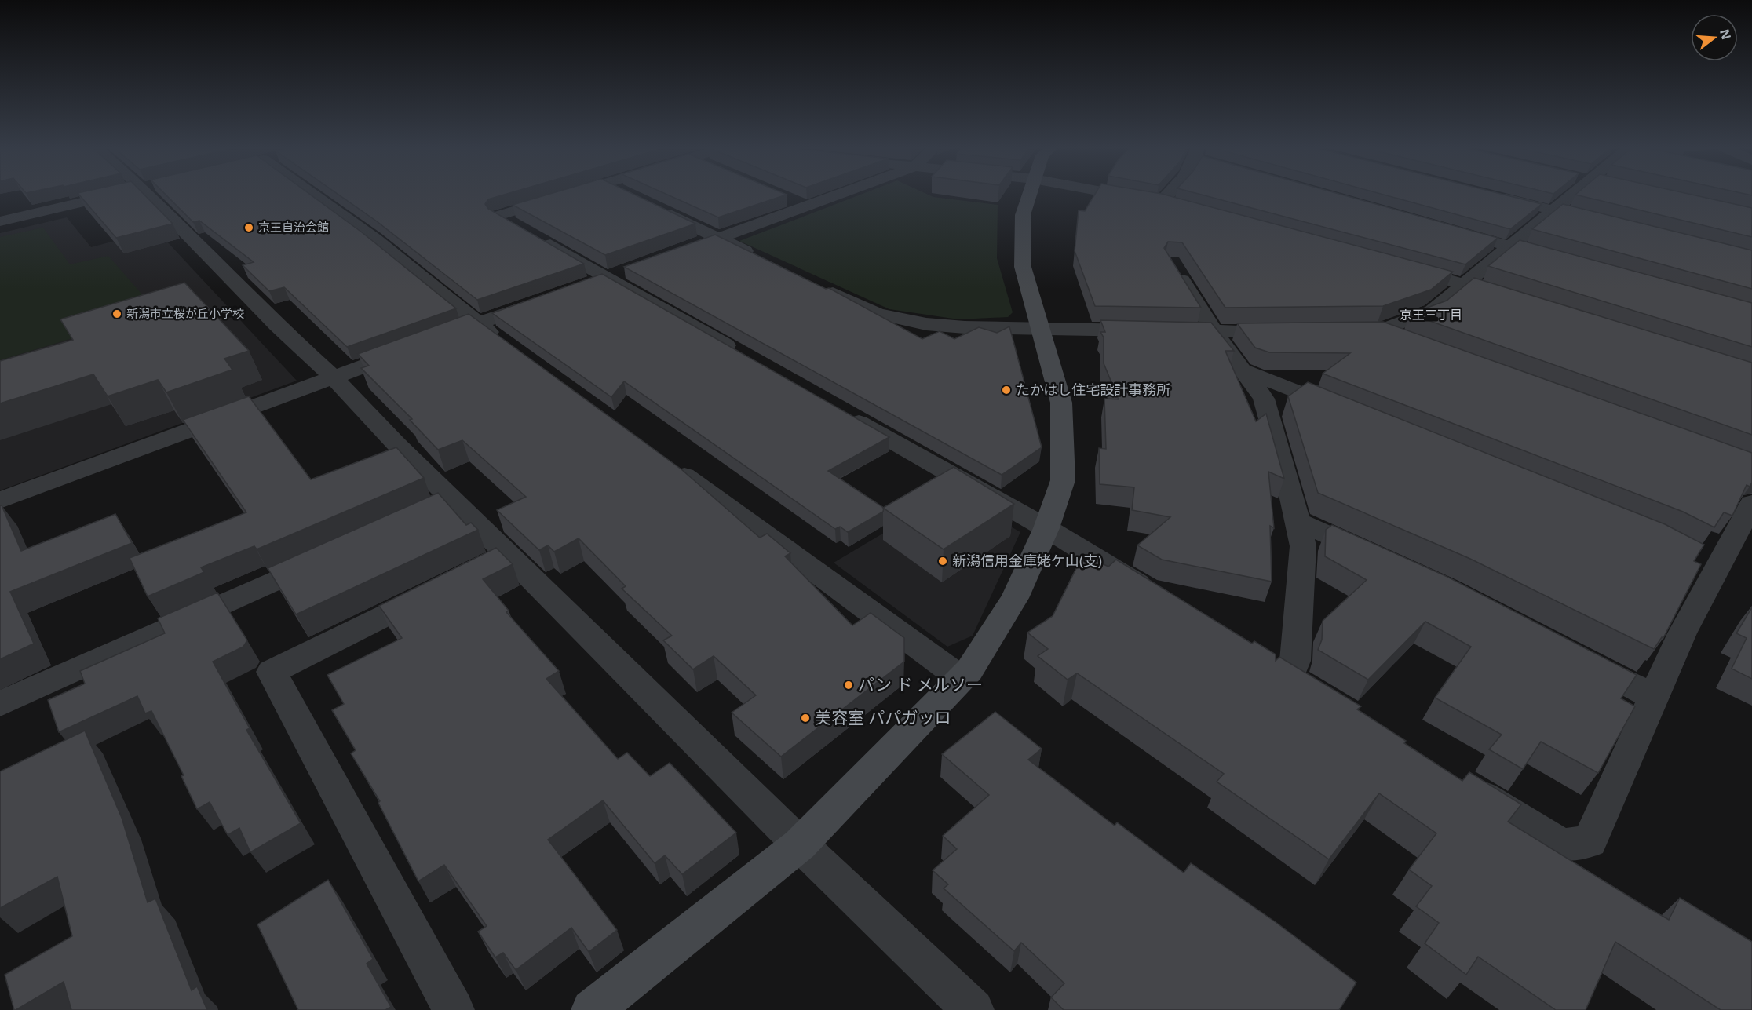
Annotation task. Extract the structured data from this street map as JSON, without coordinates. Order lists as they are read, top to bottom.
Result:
{
  "districts": ["京王三丁目"],
  "places": [
    "京王自治会館",
    "新潟市立桜が丘小学校",
    "たかはし住宅設計事務所",
    "新潟信用金庫姥ケ山(支)",
    "パン ド メルソー",
    "美容室 パパガッロ"
  ],
  "north": "right"
}
